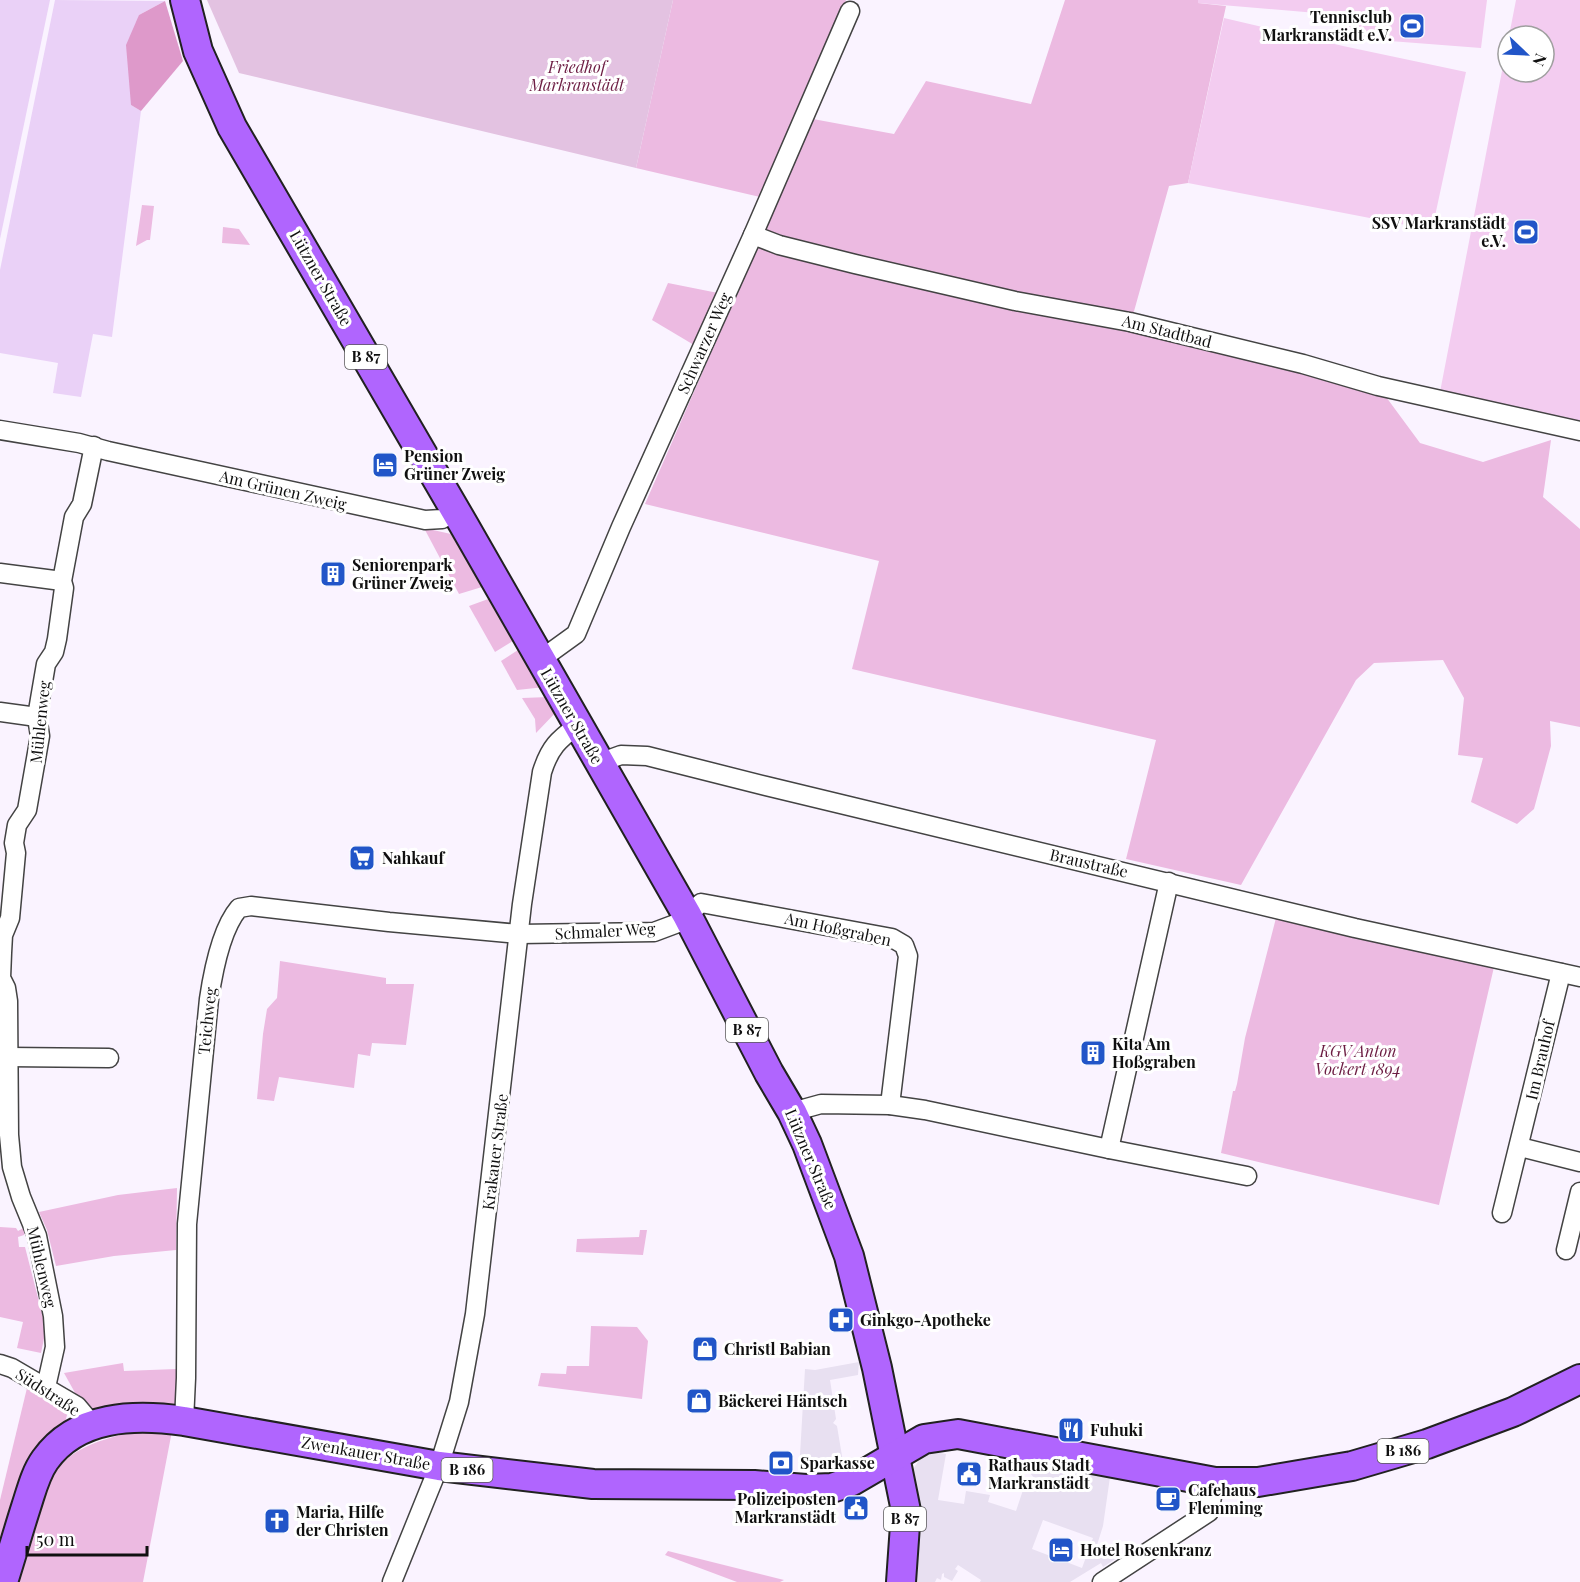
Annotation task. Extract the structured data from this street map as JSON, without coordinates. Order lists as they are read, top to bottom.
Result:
{
  "streets": {
    "main road": [
      "Lützner Straße",
      "B 87",
      "B 186",
      "Zwenkauer Straße"
    ],
    "street": [
      "Am Stadtbad",
      "Schwarzer Weg",
      "Am Grünen Zweig",
      "Mühlenweg",
      "Braustraße",
      "Am Hoßgraben",
      "Schmaler Weg",
      "Teichweg",
      "Im Brauhof",
      "Krakauer Straße",
      "Südstraße"
    ]
  },
  "crossings": [
    ["Lützner Straße", "Schwarzer Weg"],
    ["Lützner Straße", "B 87"],
    ["Lützner Straße", "Am Grünen Zweig"],
    ["Lützner Straße", "Braustraße"],
    ["Lützner Straße", "Am Hoßgraben"],
    ["Lützner Straße", "Schmaler Weg"],
    ["Lützner Straße", "Krakauer Straße"],
    ["Lützner Straße", "B 186"],
    ["Lützner Straße", "Zwenkauer Straße"],
    ["Am Stadtbad", "Schwarzer Weg"],
    ["B 87", "B 186"],
    ["B 87", "Zwenkauer Straße"],
    ["Am Grünen Zweig", "Mühlenweg"],
    ["Mühlenweg", "Südstraße"],
    ["Braustraße", "Im Brauhof"],
    ["Am Hoßgraben", "Schmaler Weg"],
    ["Schmaler Weg", "Teichweg"],
    ["Schmaler Weg", "Krakauer Straße"],
    ["Teichweg", "Krakauer Straße"],
    ["Teichweg", "Zwenkauer Straße"],
    ["Krakauer Straße", "Zwenkauer Straße"],
    ["Südstraße", "Zwenkauer Straße"],
    ["B 186", "Zwenkauer Straße"]
  ],
  "parks": ["Friedhof Markranstädt", "KGV Anton Vockert 1894"],
  "places": {
    "sports": ["Tennisclub Markranstädt e.V.", "SSV Markranstädt e.V."],
    "hotel": ["Pension Grüner Zweig", "Hotel Rosenkranz"],
    "building": ["Seniorenpark Grüner Zweig", "Kita Am Hoßgraben"],
    "supermarket": ["Nahkauf"],
    "pharmacy": ["Ginkgo-Apotheke"],
    "shop": ["Christl Babian", "Bäckerei Häntsch"],
    "restaurant": ["Fuhuki"],
    "bank": ["Sparkasse"],
    "public building": ["Rathaus Stadt Markranstädt", "Polizeiposten Markranstädt"],
    "cafe": ["Cafehaus Flemming"],
    "church": ["Maria, Hilfe der Christen"]
  },
  "scale_bar": "50 m",
  "north": "bottom right"
}
